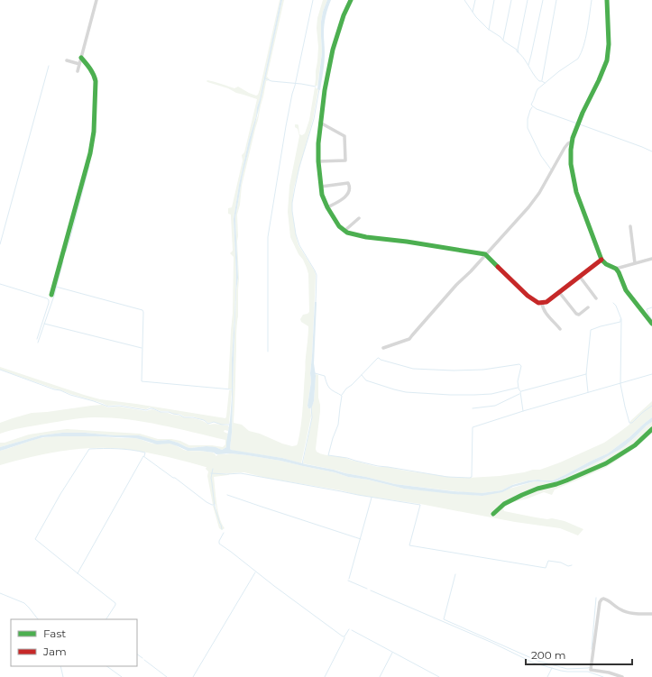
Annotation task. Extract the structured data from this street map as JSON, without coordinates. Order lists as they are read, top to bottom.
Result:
{
  "legend": ["Fast", "Jam"],
  "scale_bar": "200 m"
}
